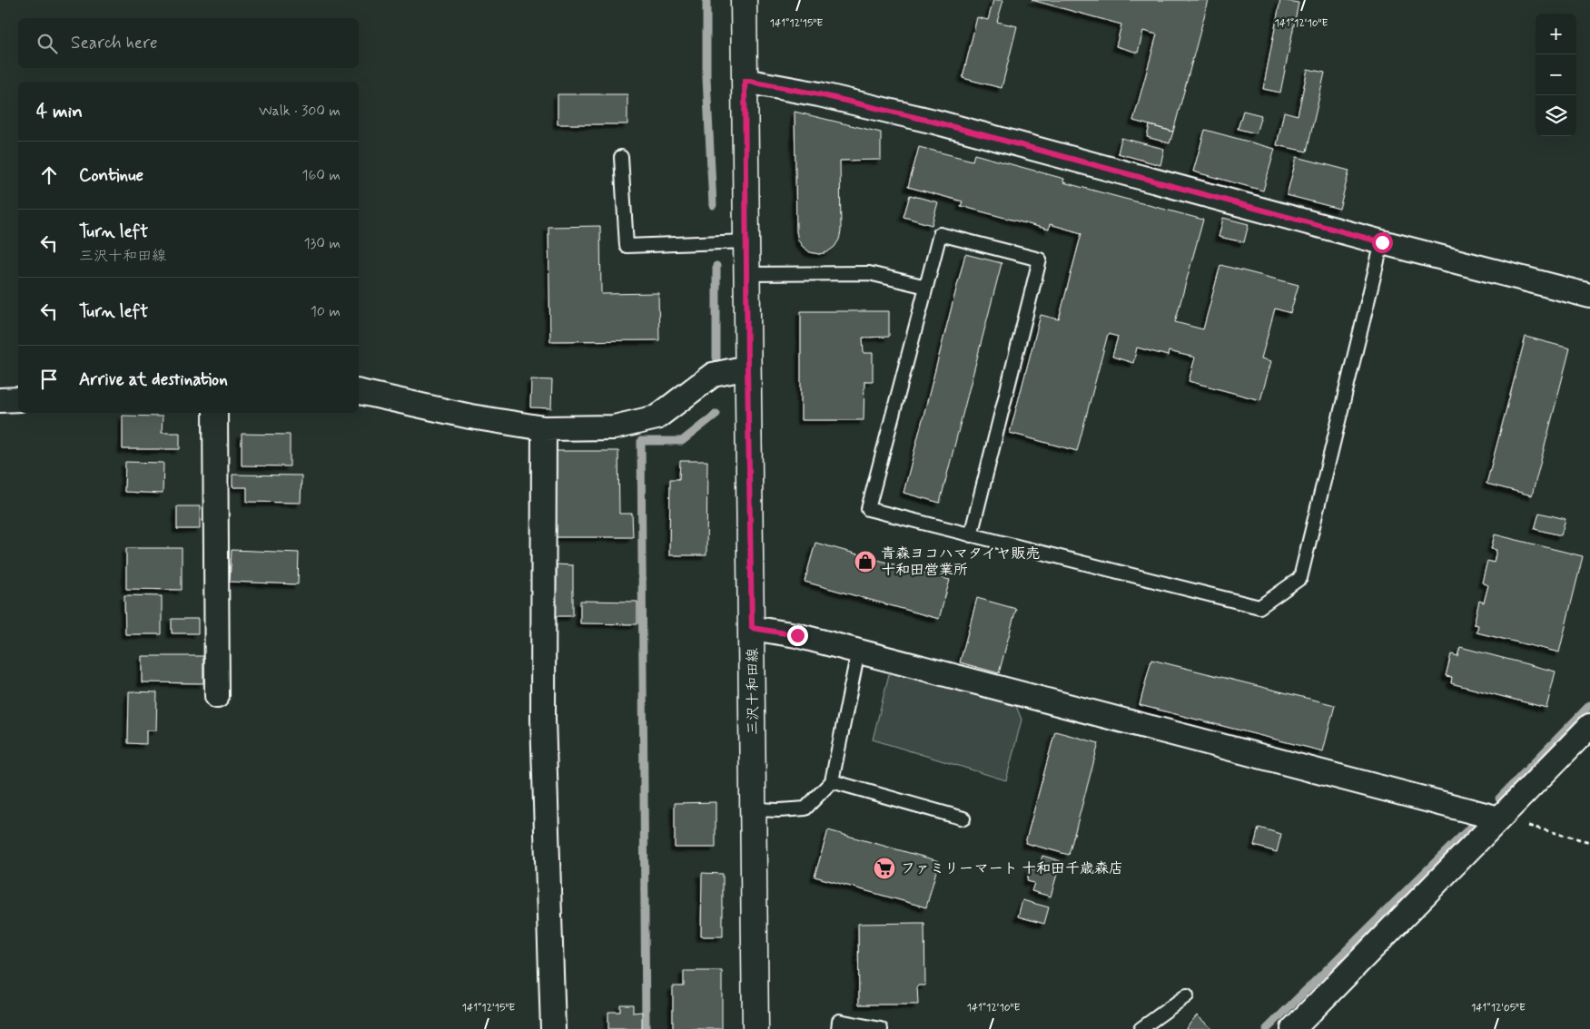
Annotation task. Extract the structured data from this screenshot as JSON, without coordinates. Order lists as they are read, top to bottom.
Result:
{
  "streets": {
    "main road": ["三沢十和田線"]
  },
  "places": {
    "shop": ["青森ヨコハマタイヤ販売 十和田営業所"],
    "supermarket": ["ファミリーマート 十和田千歳森店"]
  },
  "page": {
    "map_buttons": ["+", "−"],
    "search": "Search here",
    "heading": ["4 min", "Walk · 300 m"],
    "list": [
      ["Continue", "160 m"],
      ["Turn left", "三沢十和田線", "130 m"],
      ["Turn left", "10 m"],
      "Arrive at destination"
    ]
  },
  "coordinates": ["141°12'15\"E", "141°12'10\"E", "141°12'05\"E"]
}
